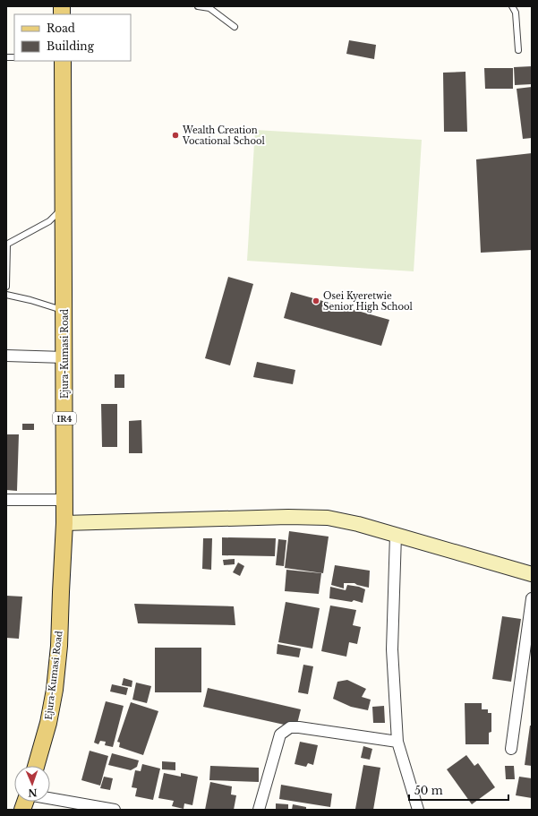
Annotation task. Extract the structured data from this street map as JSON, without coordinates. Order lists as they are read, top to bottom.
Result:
{
  "streets": {
    "main road": ["Ejura-Kumasi Road", "IR4"]
  },
  "places": ["Wealth Creation Vocational School", "Osei Kyeretwie Senior High School"],
  "legend": ["Road", "Building"],
  "scale_bar": "50 m",
  "north": "bottom"
}
